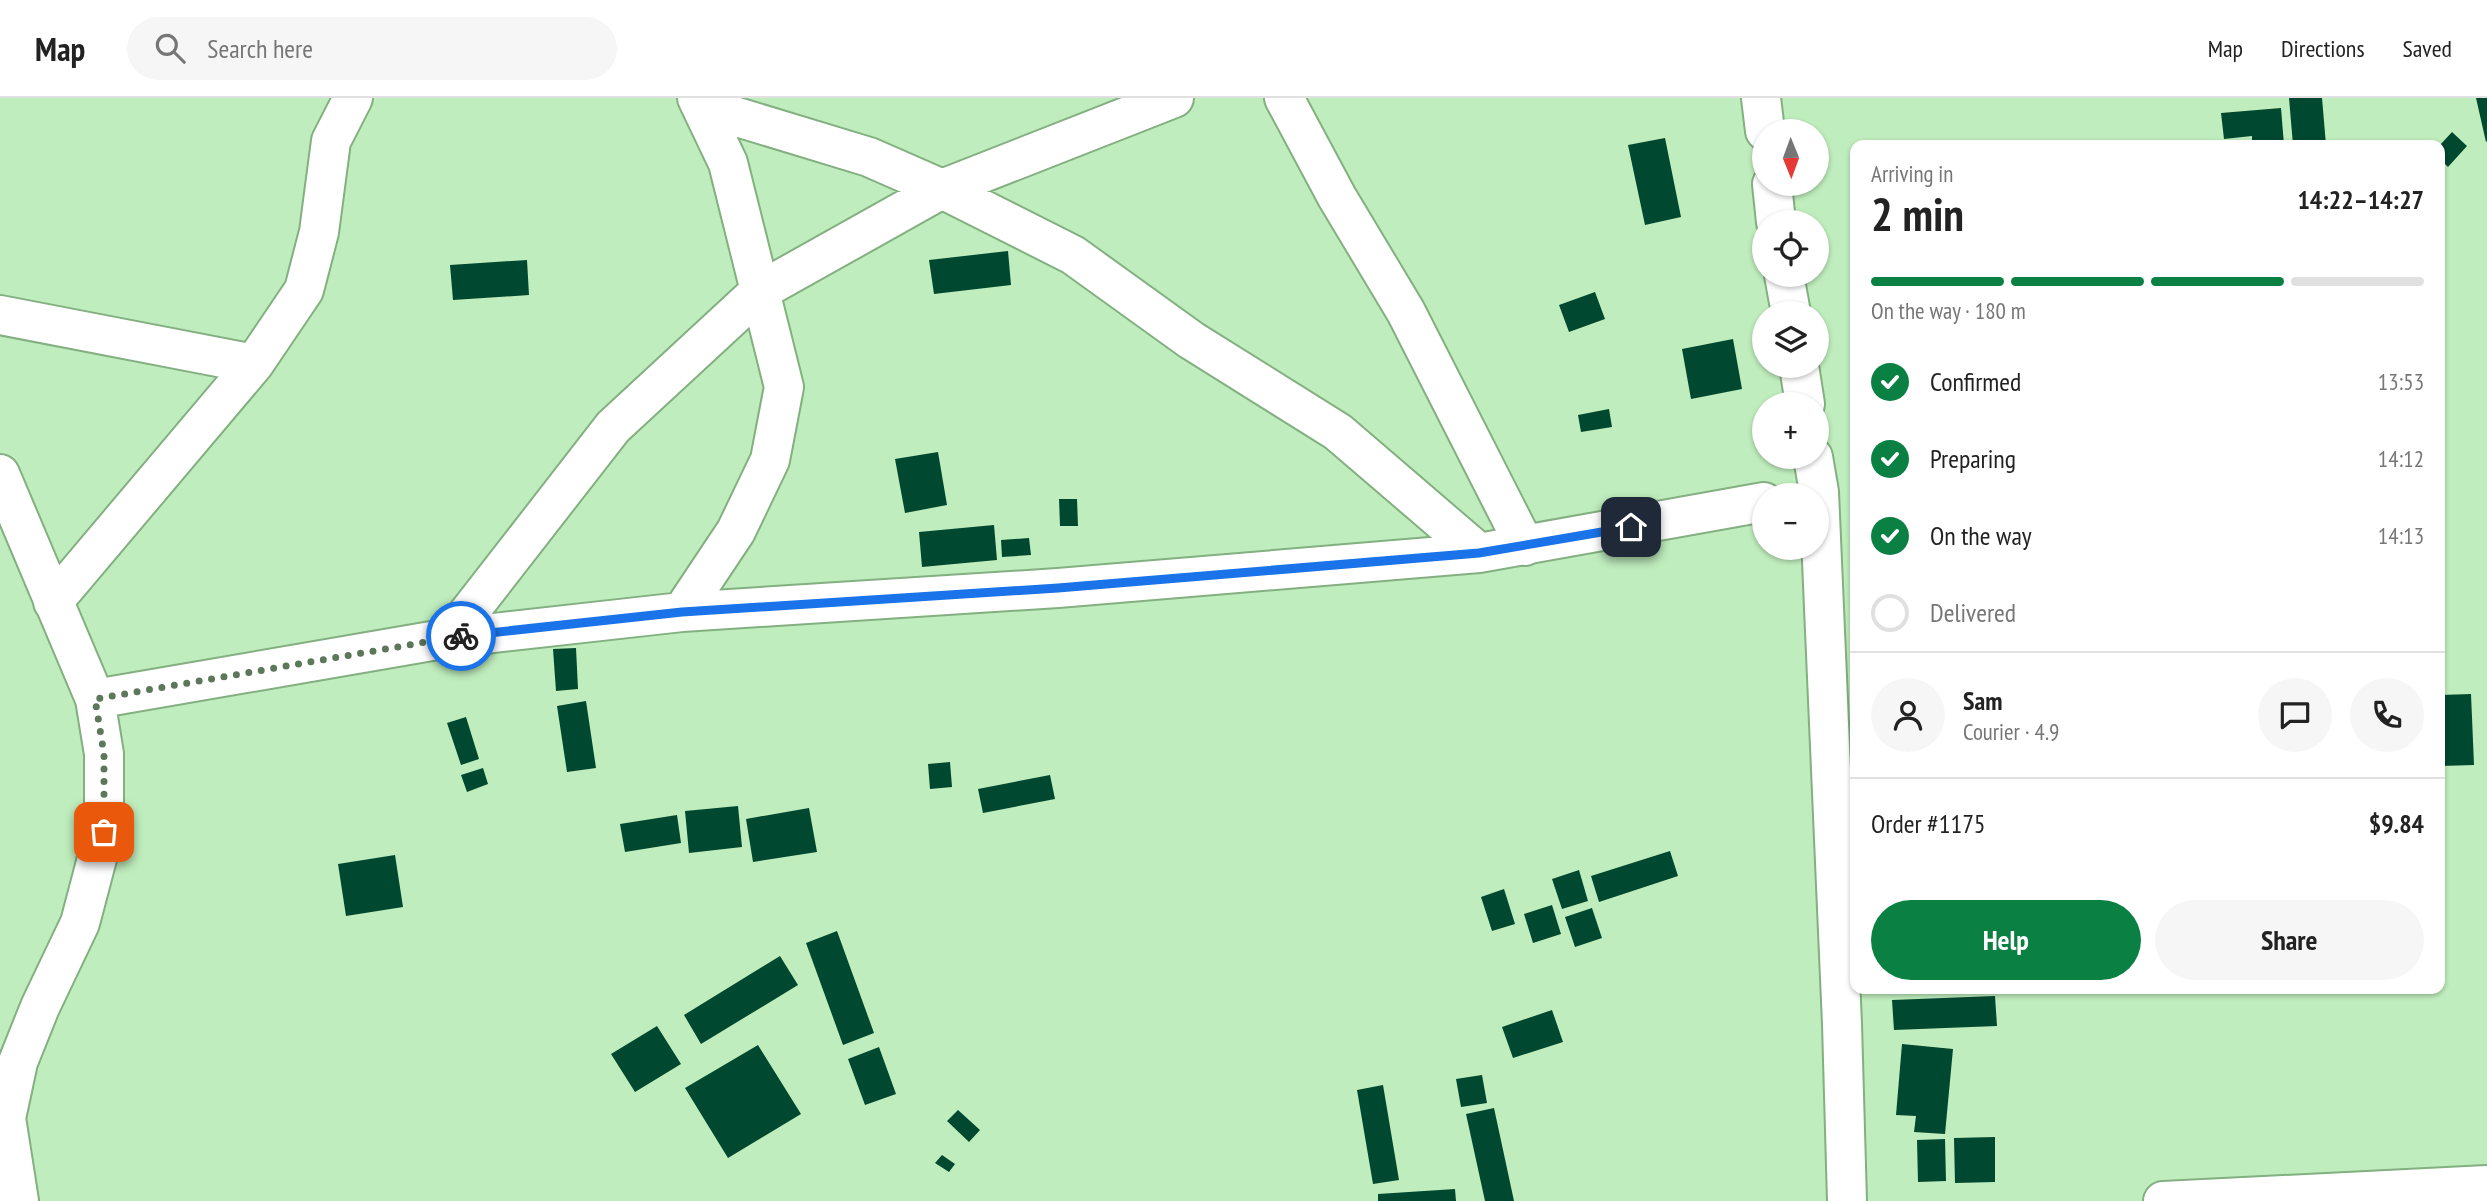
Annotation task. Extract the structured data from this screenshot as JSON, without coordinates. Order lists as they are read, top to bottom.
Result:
{
  "north": "bottom",
  "page": {
    "header": "Map",
    "search": "Search here",
    "nav": ["Map", "Directions", "Saved"],
    "map_buttons": ["+", "−"],
    "heading": ["2 min", "Arriving in", "14:22–14:27"],
    "panel": [
      "Sam",
      "Courier · 4.9",
      "Order #1175",
      "$9.84"
    ],
    "bar": "On the way · 180 m",
    "list": [
      ["Confirmed", "13:53"],
      ["Preparing", "14:12"],
      ["On the way", "14:13"],
      "Delivered"
    ],
    "buttons": ["Help", "Share"]
  }
}
